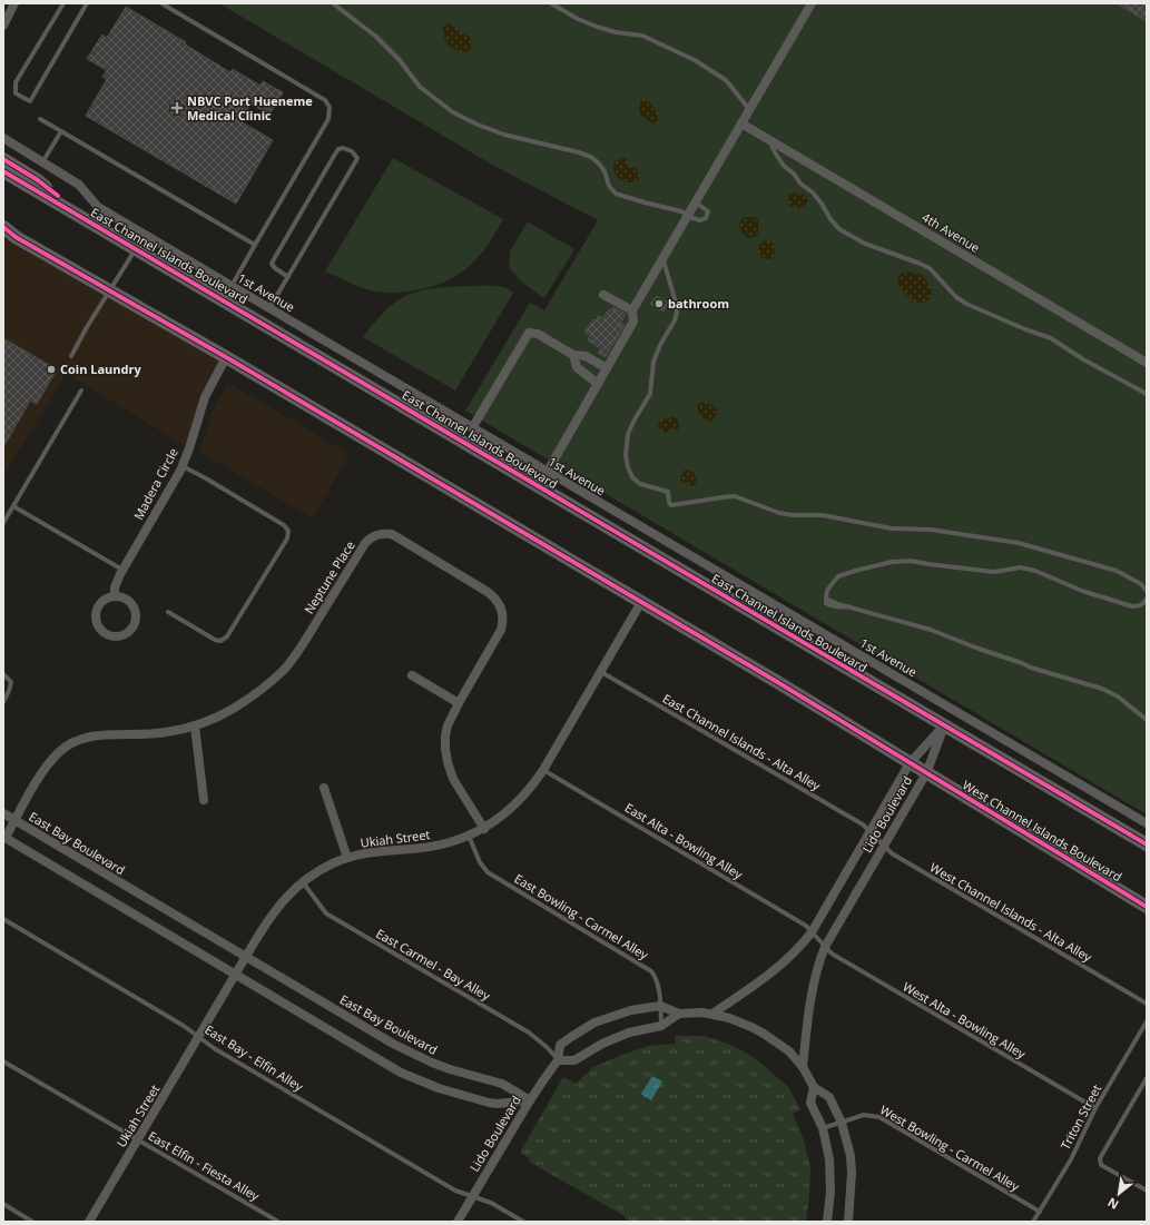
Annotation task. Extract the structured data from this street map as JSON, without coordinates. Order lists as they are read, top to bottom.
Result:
{
  "streets": {
    "main road": ["East Channel Islands Boulevard", "West Channel Islands Boulevard"],
    "street": [
      "4th Avenue",
      "1st Avenue",
      "Madera Circle",
      "Neptune Place",
      "Lido Boulevard",
      "Ukiah Street",
      "East Bay Boulevard"
    ],
    "lane": [
      "East Channel Islands - Alta Alley",
      "East Alta - Bowling Alley",
      "West Channel Islands - Alta Alley",
      "East Bowling - Carmel Alley",
      "East Carmel - Bay Alley",
      "West Alta - Bowling Alley",
      "East Bay - Elfin Alley",
      "Triton Street",
      "West Bowling - Carmel Alley",
      "East Elfin - Fiesta Alley"
    ]
  },
  "crossings": [
    ["East Channel Islands Boulevard", "Lido Boulevard"],
    ["Neptune Place", "Ukiah Street"],
    ["Neptune Place", "East Bay Boulevard"],
    ["East Channel Islands - Alta Alley", "Lido Boulevard"],
    ["East Channel Islands - Alta Alley", "Ukiah Street"],
    ["East Channel Islands - Alta Alley", "West Channel Islands - Alta Alley"],
    ["Lido Boulevard", "West Channel Islands Boulevard"],
    ["Lido Boulevard", "East Alta - Bowling Alley"],
    ["Lido Boulevard", "East Bay Boulevard"],
    ["Lido Boulevard", "West Channel Islands - Alta Alley"],
    ["Lido Boulevard", "East Bowling - Carmel Alley"],
    ["Lido Boulevard", "East Carmel - Bay Alley"],
    ["Lido Boulevard", "West Alta - Bowling Alley"],
    ["Lido Boulevard", "East Bay - Elfin Alley"],
    ["Ukiah Street", "East Alta - Bowling Alley"],
    ["Ukiah Street", "East Bay Boulevard"],
    ["Ukiah Street", "East Bowling - Carmel Alley"],
    ["Ukiah Street", "East Carmel - Bay Alley"],
    ["Ukiah Street", "East Bay - Elfin Alley"],
    ["Ukiah Street", "East Elfin - Fiesta Alley"],
    ["East Alta - Bowling Alley", "West Alta - Bowling Alley"],
    ["West Alta - Bowling Alley", "Triton Street"],
    ["Triton Street", "West Bowling - Carmel Alley"]
  ],
  "places": {
    "health": ["NBVC Port Hueneme Medical Clinic"],
    "other": ["bathroom", "Coin Laundry"]
  },
  "north": "bottom left"
}
